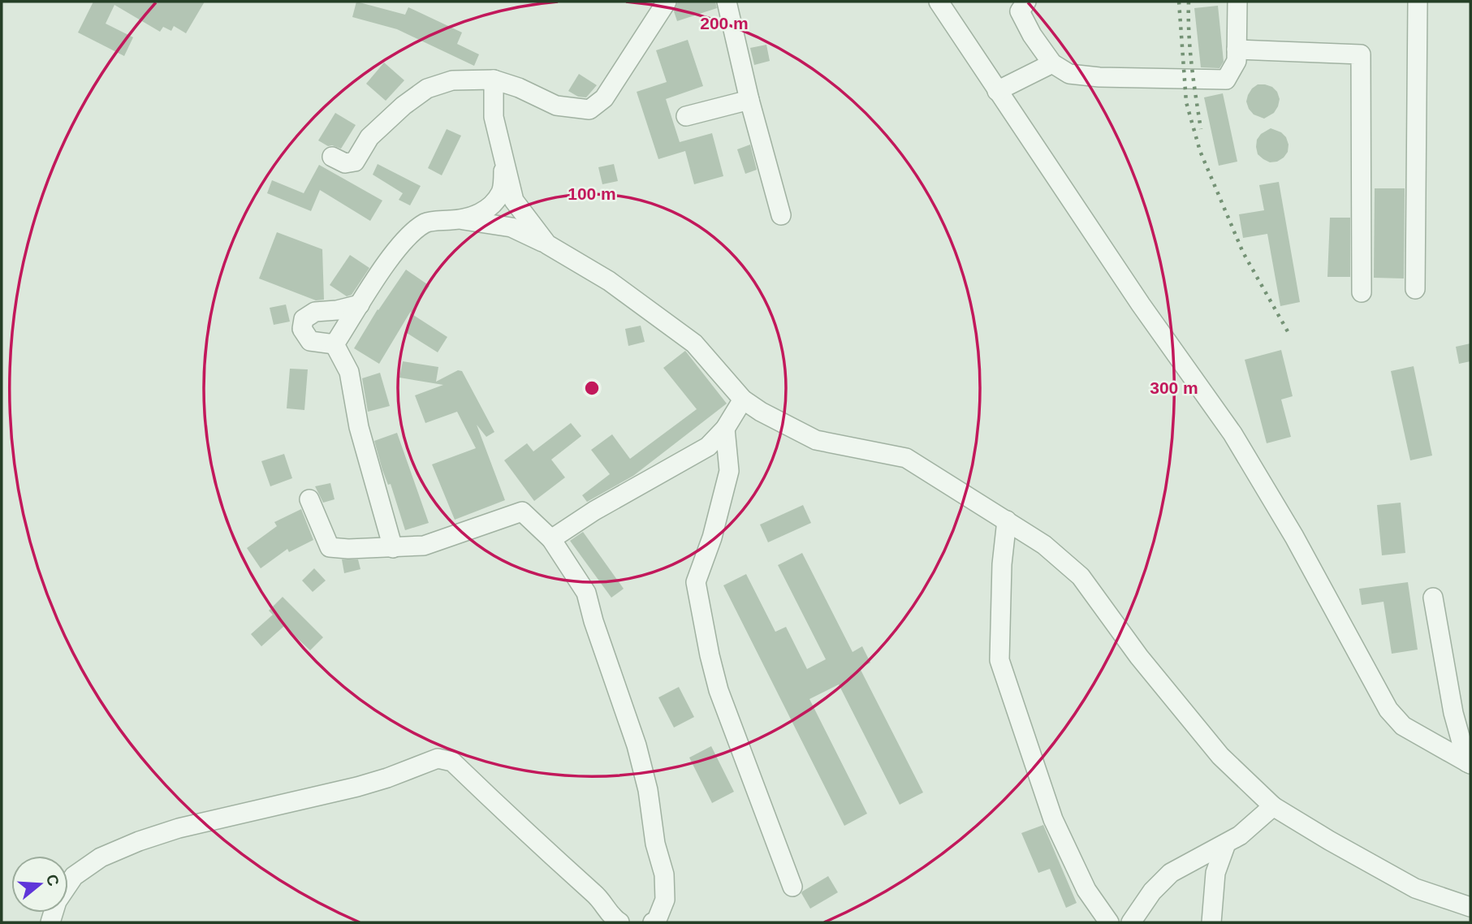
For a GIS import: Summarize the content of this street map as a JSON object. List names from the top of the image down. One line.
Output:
{"north":"right","rings":["200 m","100 m","300 m"]}
